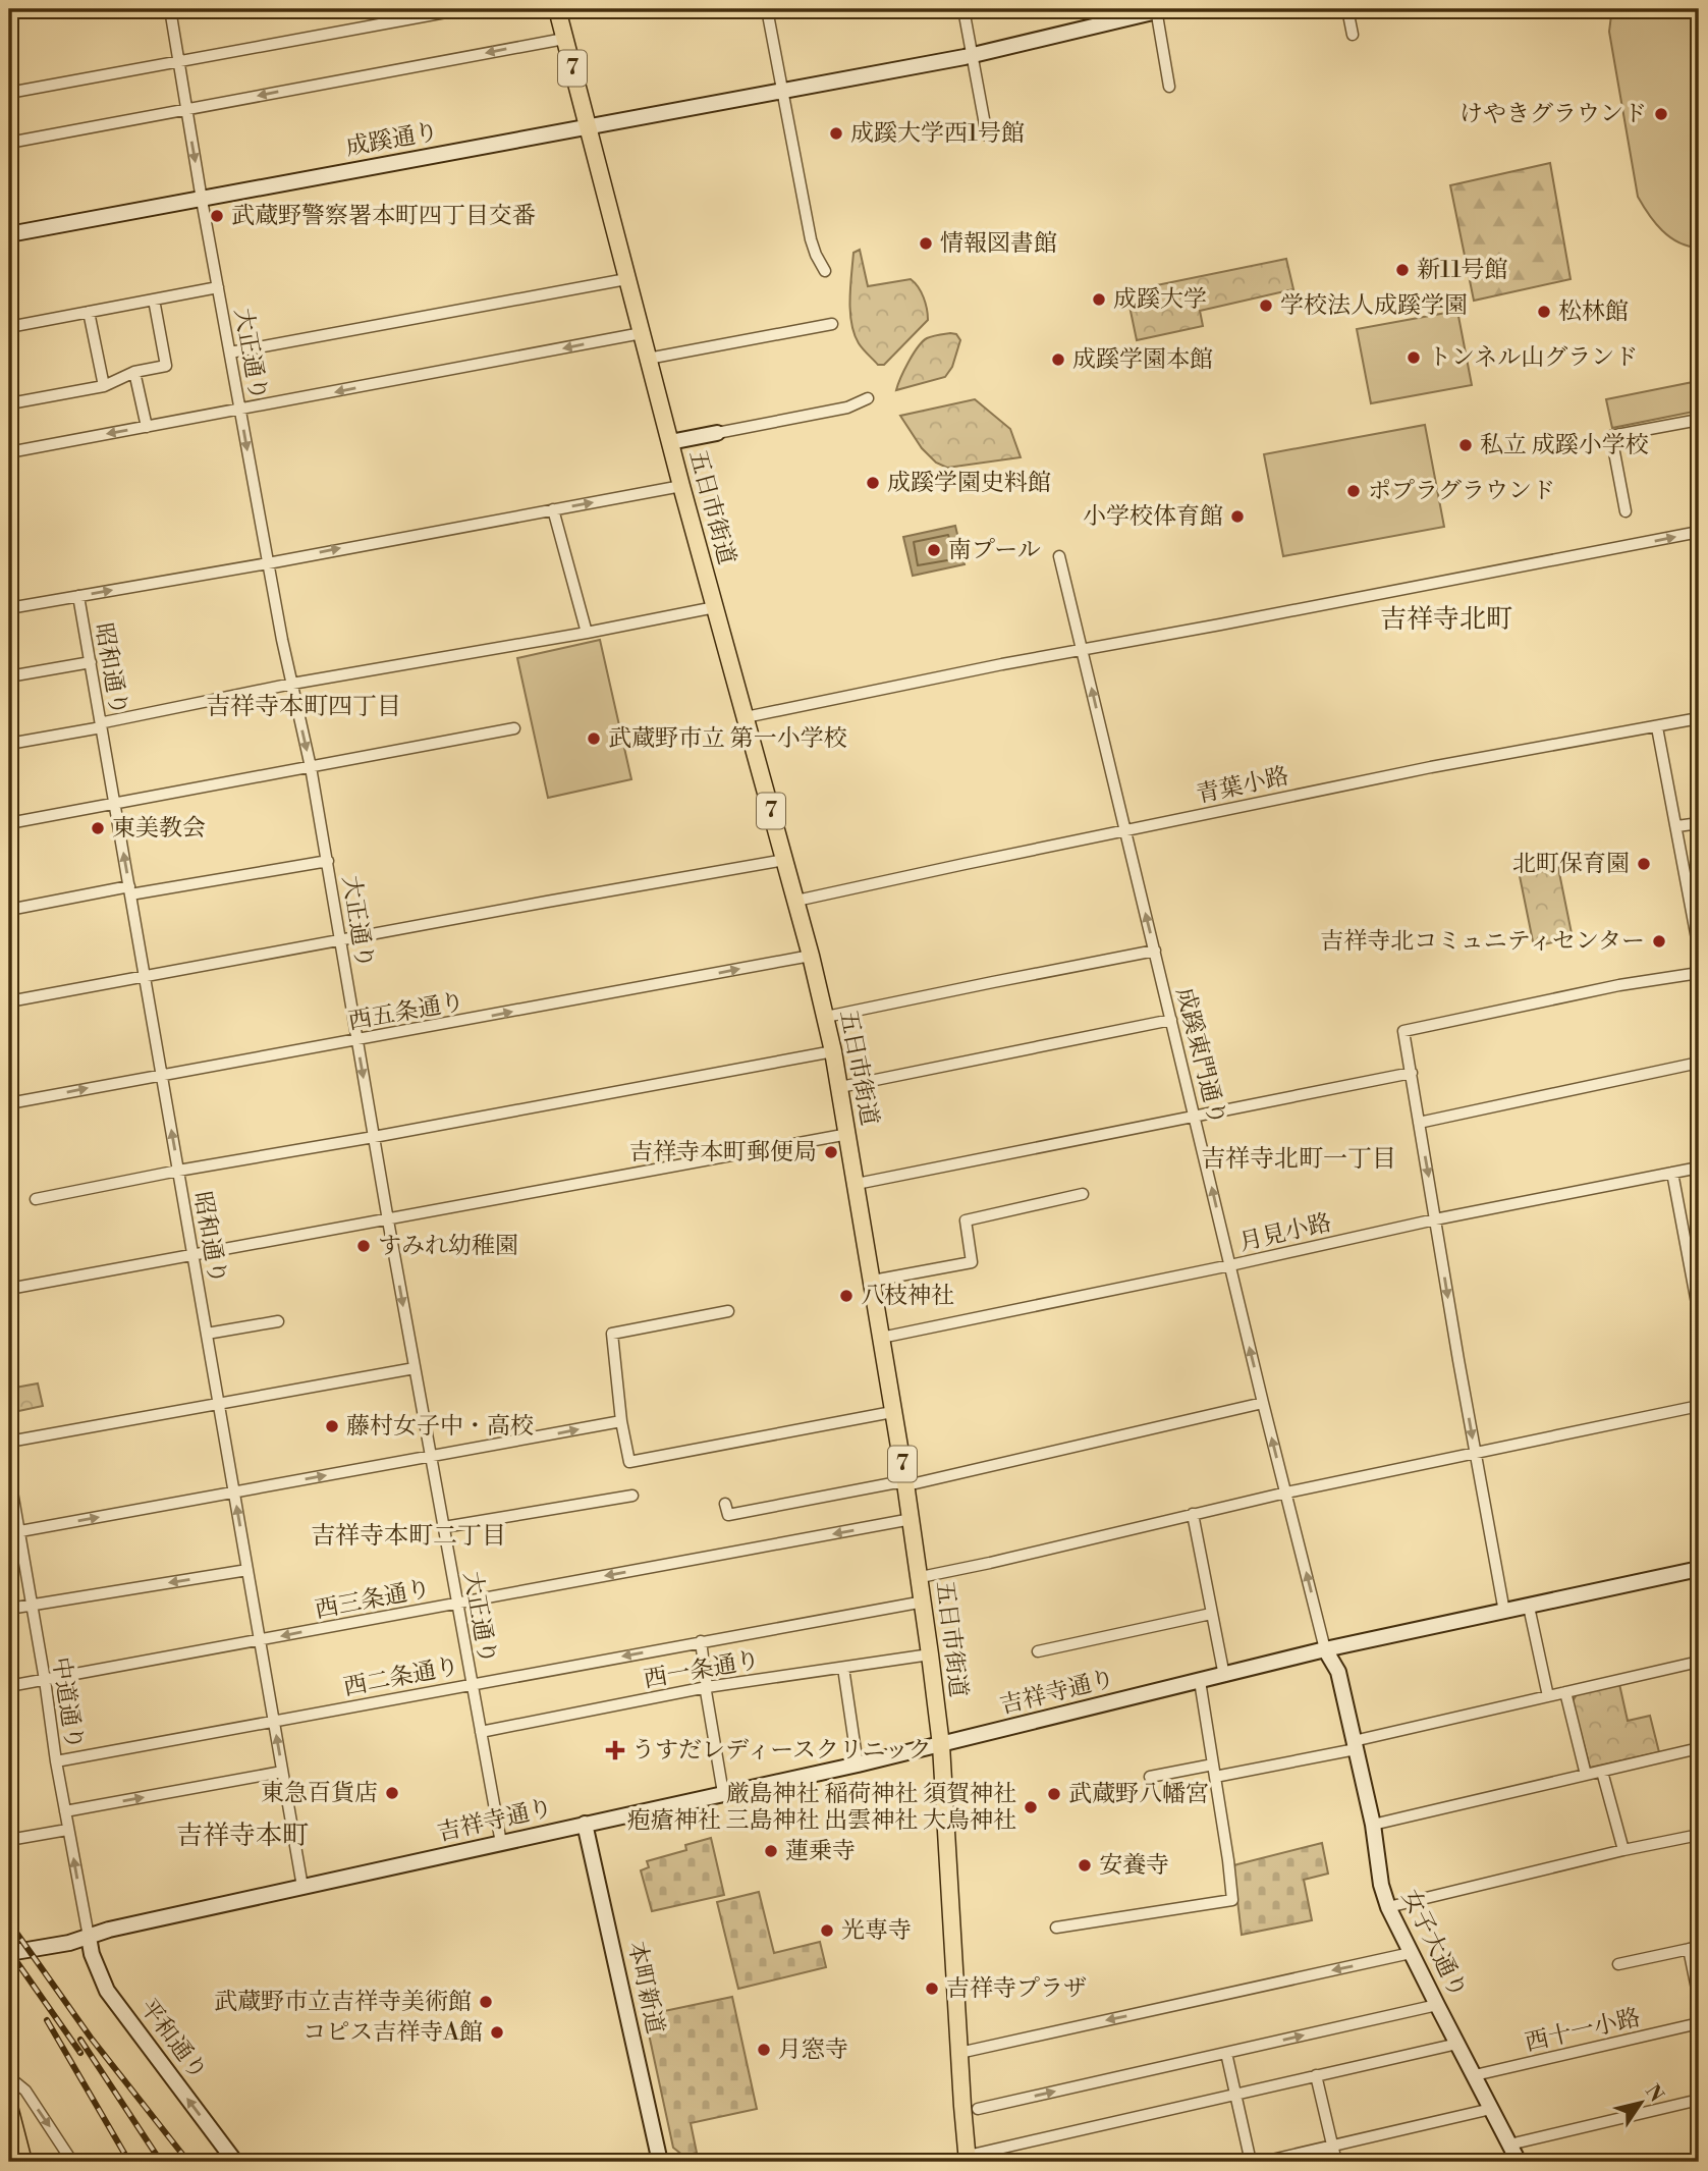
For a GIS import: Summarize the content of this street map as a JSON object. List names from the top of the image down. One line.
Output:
{"streets":{"main road":["7","成蹊通り","五日市街道","吉祥寺通り","女子大通り","本町新道","平和通り"],"street":["大正通り","昭和通り","青葉小路","西五条通り","成蹊東門通り","月見小路","西三条通り","西一条通り","西二条通り","中道通り","西十一小路"]},"crossings":[["成蹊通り","大正通り"],["成蹊通り","五日市街道"],["大正通り","西五条通り"],["大正通り","西三条通り"],["大正通り","西一条通り"],["大正通り","西二条通り"],["大正通り","吉祥寺通り"],["五日市街道","青葉小路"],["五日市街道","西五条通り"],["五日市街道","月見小路"],["五日市街道","西三条通り"],["五日市街道","西一条通り"],["五日市街道","西二条通り"],["五日市街道","吉祥寺通り"],["昭和通り","西五条通り"],["昭和通り","西三条通り"],["昭和通り","西二条通り"],["昭和通り","吉祥寺通り"],["青葉小路","成蹊東門通り"],["成蹊東門通り","月見小路"],["成蹊東門通り","吉祥寺通り"],["成蹊東門通り","女子大通り"],["西三条通り","中道通り"],["西二条通り","中道通り"],["吉祥寺通り","中道通り"],["吉祥寺通り","女子大通り"],["吉祥寺通り","本町新道"],["吉祥寺通り","平和通り"],["中道通り","平和通り"],["女子大通り","西十一小路"]],"one_way":["西五条通り","成蹊東門通り","平和通り"],"districts":["吉祥寺北町","吉祥寺本町四丁目","吉祥寺北町一丁目","吉祥寺本町二丁目","吉祥寺本町"],"places":{"other":["けやきグラウンド","成蹊大学西1号館","武蔵野警察署本町四丁目交番","情報図書館","新11号館","成蹊大学","学校法人成蹊学園","松林館","トンネル山グランド","成蹊学園本館","私立 成蹊小学校","成蹊学園史料館","ポプラグラウンド","小学校体育館","南プール","武蔵野市立 第一小学校","東美教会","北町保育園","吉祥寺北コミュニティセンター","吉祥寺本町郵便局","すみれ幼稚園","八枝神社","藤村女子中・高校","東急百貨店","武蔵野八幡宮","厳島神社 稲荷神社 須賀神社 疱瘡神社 三島神社 出雲神社 大鳥神社","蓮乗寺","安養寺","光専寺","吉祥寺プラザ","武蔵野市立吉祥寺美術館","コピス吉祥寺A館","月窓寺"],"health":["うすだレディースクリニック"]},"north":"top right"}
